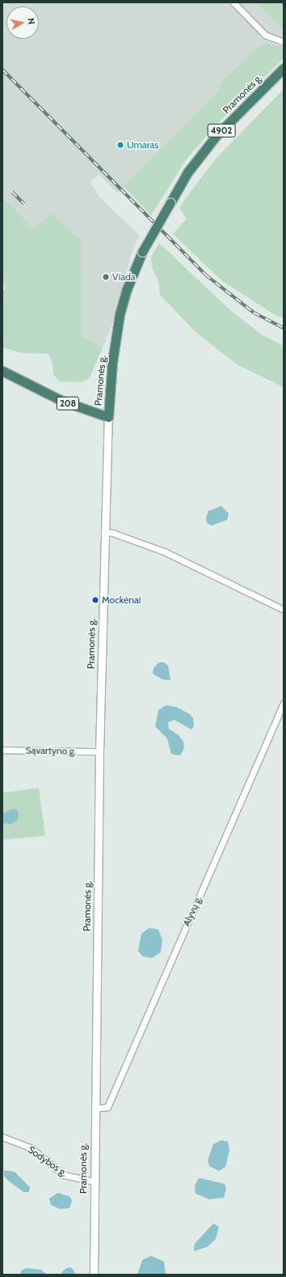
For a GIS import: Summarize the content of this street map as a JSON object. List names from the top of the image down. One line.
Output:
{"streets":{"highway":["Pramonės g.","4902","208"],"street":["Sąvartyno g.","Alyvų g.","Sodybos g."]},"crossings":[["Pramonės g.","208"],["Pramonės g.","Sąvartyno g."],["Pramonės g.","Alyvų g."],["Pramonės g.","Sodybos g."]],"places":["Umaras","Viada","Mockėnai"],"north":"right"}
